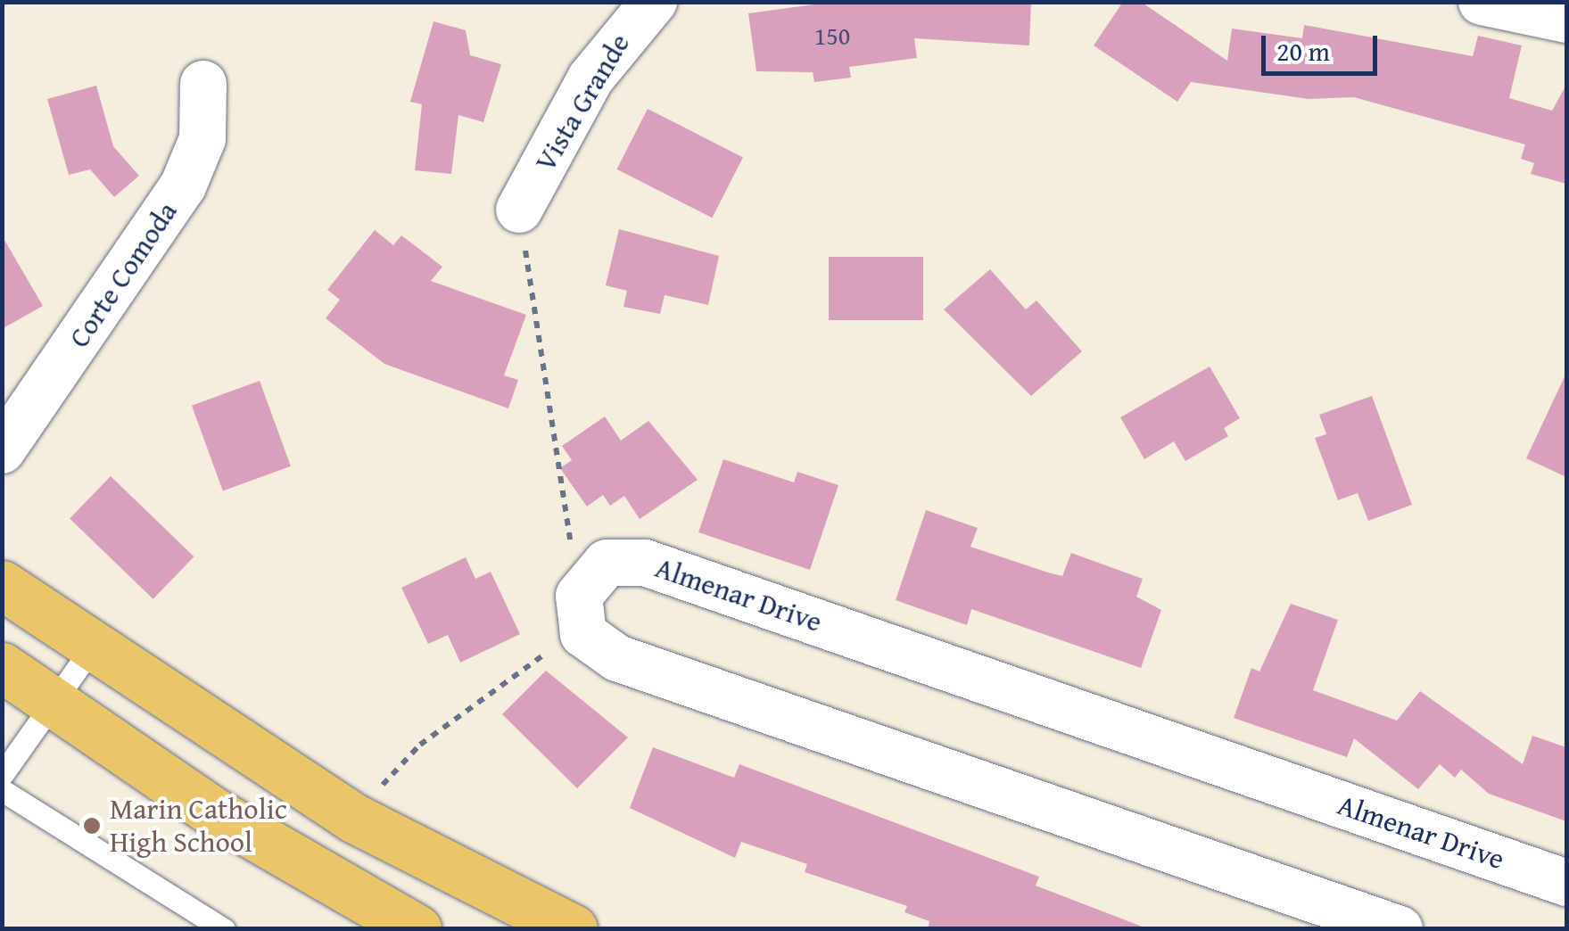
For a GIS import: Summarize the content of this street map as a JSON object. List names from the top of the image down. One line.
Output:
{"streets":{"street":["Vista Grande","Corte Comoda","Almenar Drive"]},"places":["Marin Catholic High School"],"house_numbers":["150"],"scale_bar":"20 m"}
